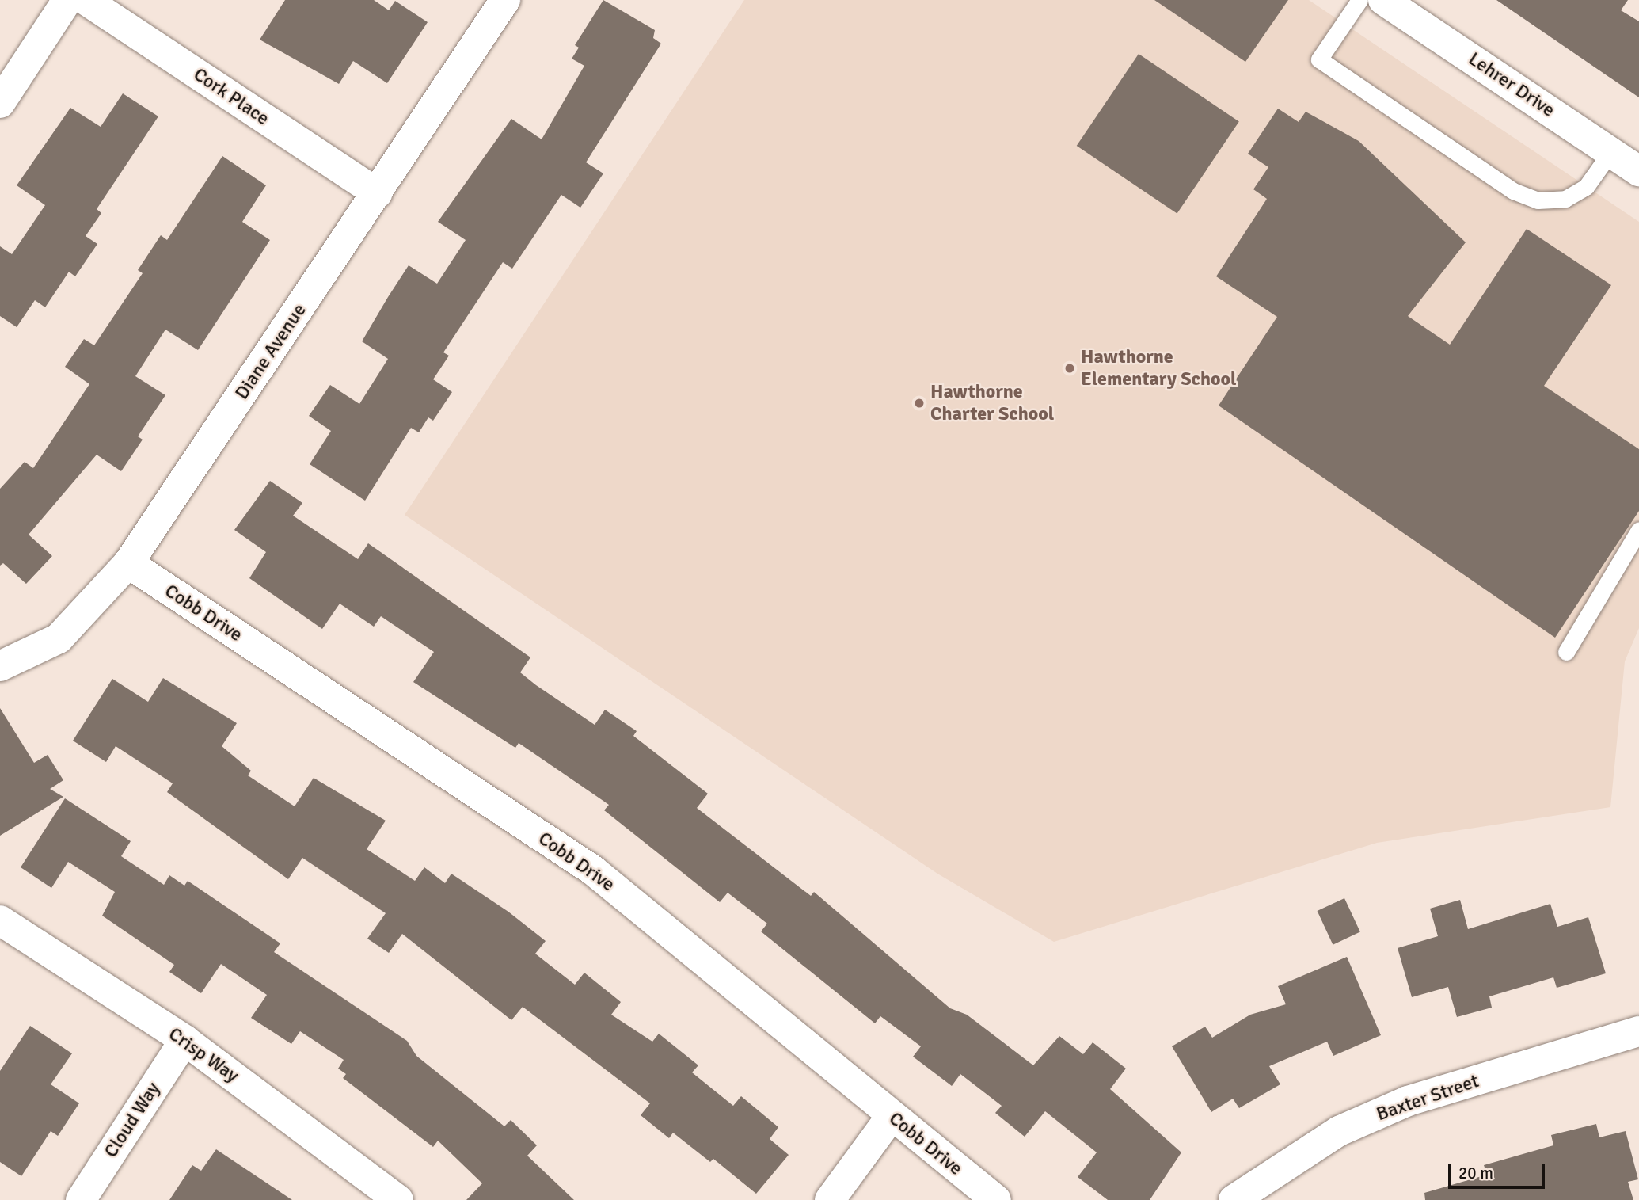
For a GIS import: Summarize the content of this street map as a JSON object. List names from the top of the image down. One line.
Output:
{"streets":{"street":["Lehrer Drive","Cork Place","Diane Avenue","Cobb Drive","Crisp Way","Baxter Street","Cloud Way"]},"crossings":[["Cork Place","Diane Avenue"],["Diane Avenue","Cobb Drive"],["Crisp Way","Cloud Way"]],"places":["Hawthorne Elementary School","Hawthorne Charter School"],"scale_bar":"20 m"}
